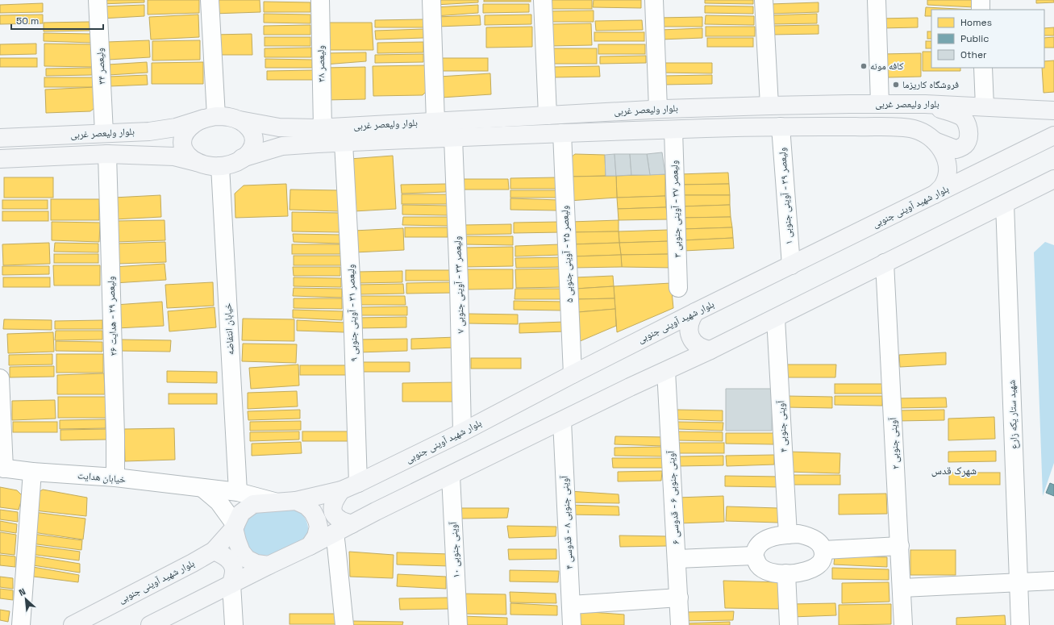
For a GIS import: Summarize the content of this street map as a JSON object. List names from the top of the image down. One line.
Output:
{"streets":{"main road":["بلوار ولیعصر غربی","بلوار شهید آوینی جنوبی"],"street":["ولیعصر ۳۸","ولیعصر ۳۴","ولیعصر ۳۹ - آوینی جنوبی ۱","ولیعصر ۳۷ - آوینی جنوبی ۳","ولیعصر ۳۵ - آوینی جنوبی ۵","ولیعصر ۳۳ - آوینی جنوبی ۷","ولیعصر ۳۱ - آوینی جنوبی ۹","ولیعصر ۲۹ - هدایت ۲۶","خیابان انتفاضه","شهید ستار یکه زارع","آوینی جنوبی ۴","آوینی جنوبی ۲","خیابان هدایت","آوینی جنوبی ۶ - قدوسی ۶","آوینی جنوبی ۸ - قدوسی ۴","آوینی جنوبی ۱۰"]},"crossings":[["ولیعصر ۳۸","بلوار ولیعصر غربی"],["ولیعصر ۳۴","بلوار ولیعصر غربی"],["بلوار ولیعصر غربی","ولیعصر ۳۹ - آوینی جنوبی ۱"],["بلوار ولیعصر غربی","بلوار شهید آوینی جنوبی"],["بلوار ولیعصر غربی","ولیعصر ۳۷ - آوینی جنوبی ۳"],["بلوار ولیعصر غربی","ولیعصر ۳۵ - آوینی جنوبی ۵"],["بلوار ولیعصر غربی","ولیعصر ۳۳ - آوینی جنوبی ۷"],["بلوار ولیعصر غربی","ولیعصر ۳۱ - آوینی جنوبی ۹"],["بلوار ولیعصر غربی","خیابان انتفاضه"],["ولیعصر ۳۹ - آوینی جنوبی ۱","بلوار شهید آوینی جنوبی"],["بلوار شهید آوینی جنوبی","ولیعصر ۳۵ - آوینی جنوبی ۵"],["بلوار شهید آوینی جنوبی","ولیعصر ۳۳ - آوینی جنوبی ۷"],["بلوار شهید آوینی جنوبی","ولیعصر ۳۱ - آوینی جنوبی ۹"],["بلوار شهید آوینی جنوبی","خیابان هدایت"],["ولیعصر ۲۹ - هدایت ۲۶","خیابان هدایت"],["خیابان انتفاضه","خیابان هدایت"]],"districts":["شهرک قدس"],"places":["کافه مونه","فروشگاه کاریزما"],"legend":["Homes","Public","Other"],"scale_bar":"50 m","north":"top left"}
